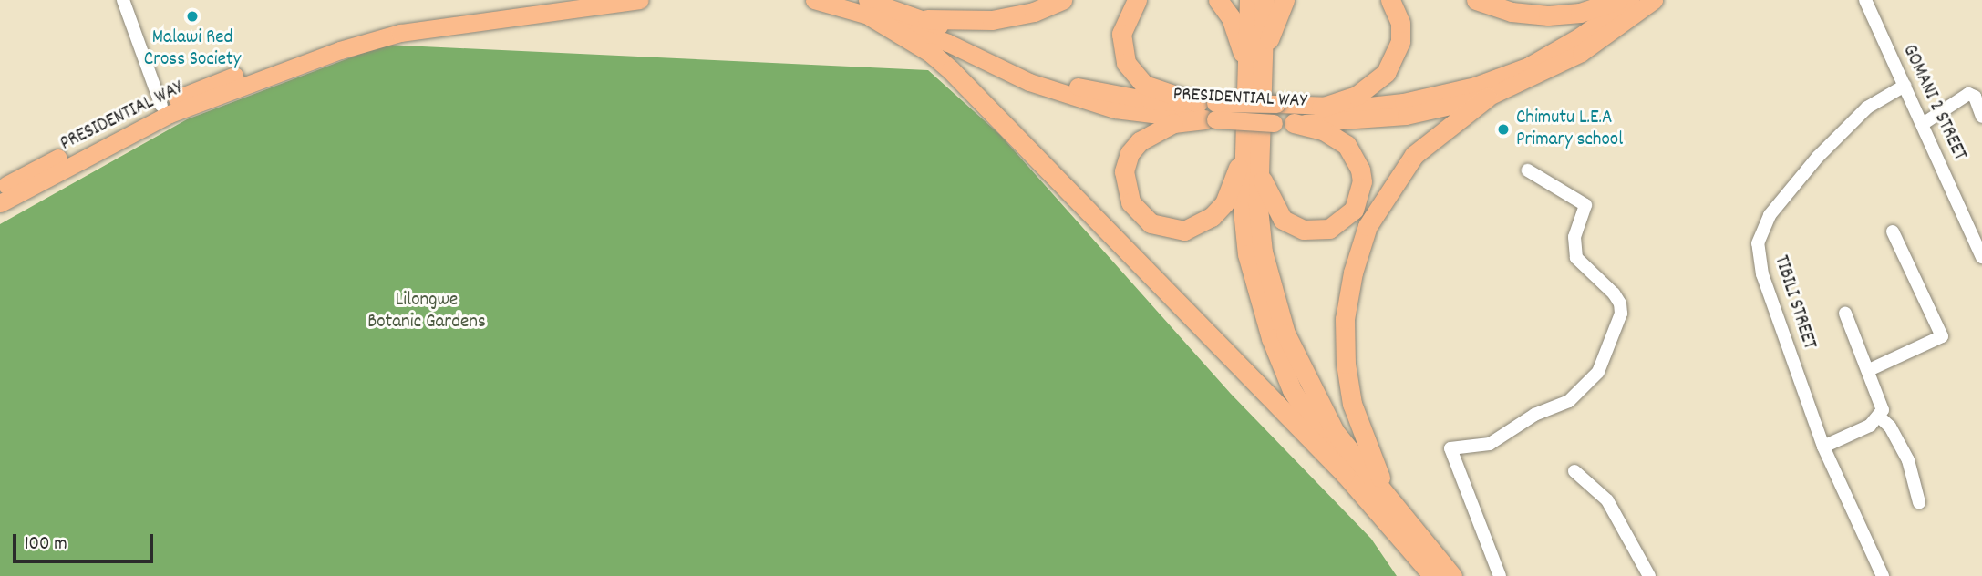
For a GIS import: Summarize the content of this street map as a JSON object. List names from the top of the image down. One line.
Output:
{"streets":{"main road":["PRESIDENTIAL WAY"],"street":["GOMANI 2 STREET","TIBILI STREET"]},"crossings":[["GOMANI 2 STREET","TIBILI STREET"]],"parks":["Lilongwe Botanic Gardens"],"places":["Malawi Red Cross Society","Chimutu L.E.A Primary school"],"scale_bar":"100 m"}
